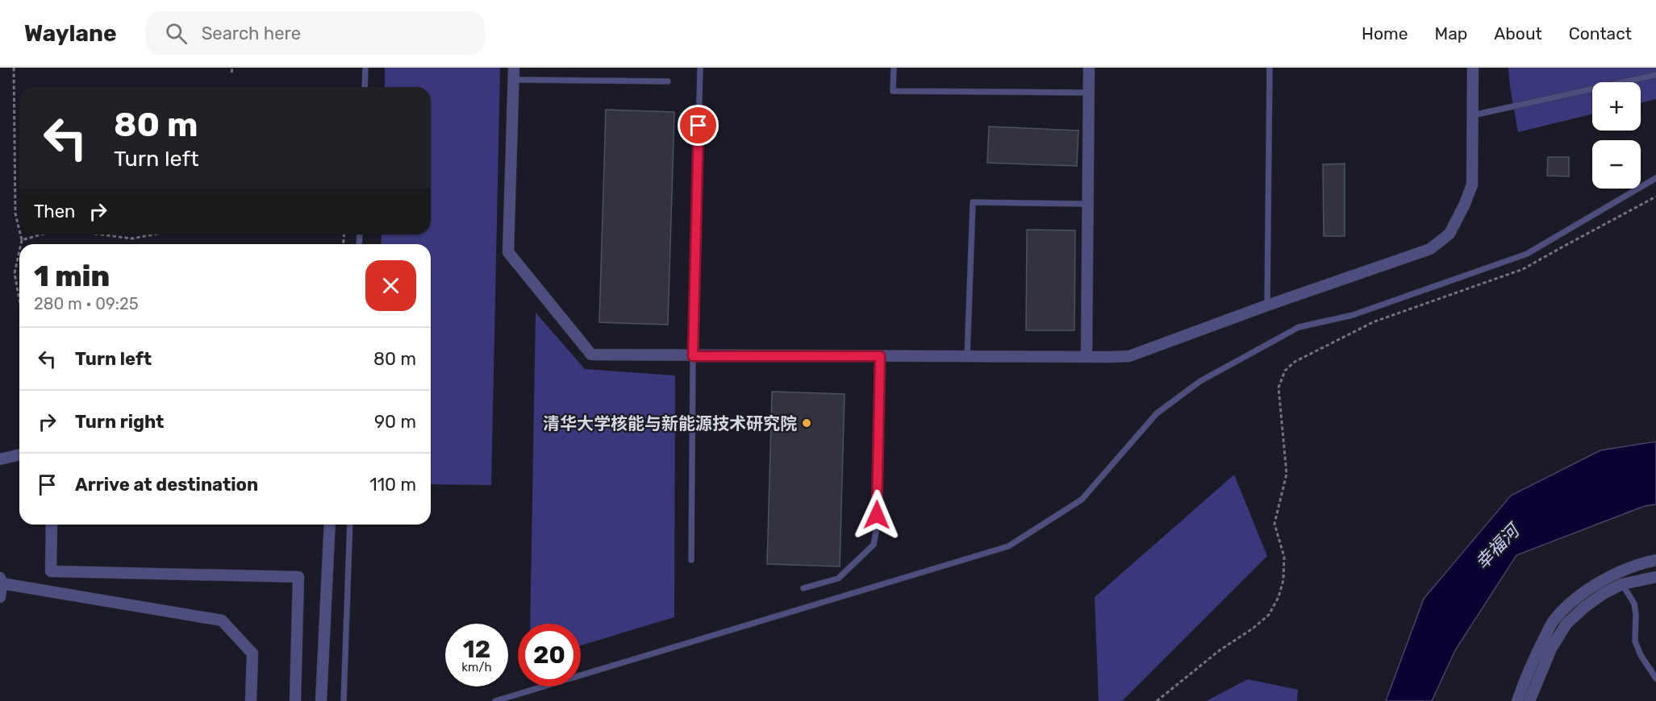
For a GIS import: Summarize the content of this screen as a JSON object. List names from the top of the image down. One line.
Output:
{"water":["幸福河"],"places":["清华大学核能与新能源技术研究院"],"page":{"header":"Waylane","search":"Search here","nav":["Home","Map","About","Contact"],"map_buttons":["+","−"],"turn":["80 m","Turn left"],"then":"Then","heading":["1 min","280 m · 09:25"],"list":[{"name":"Turn left","value":"80 m"},{"name":"Turn right","value":"90 m"},{"name":"Arrive at destination","value":"110 m"}],"speed":"12 km/h","limit":"20"}}
